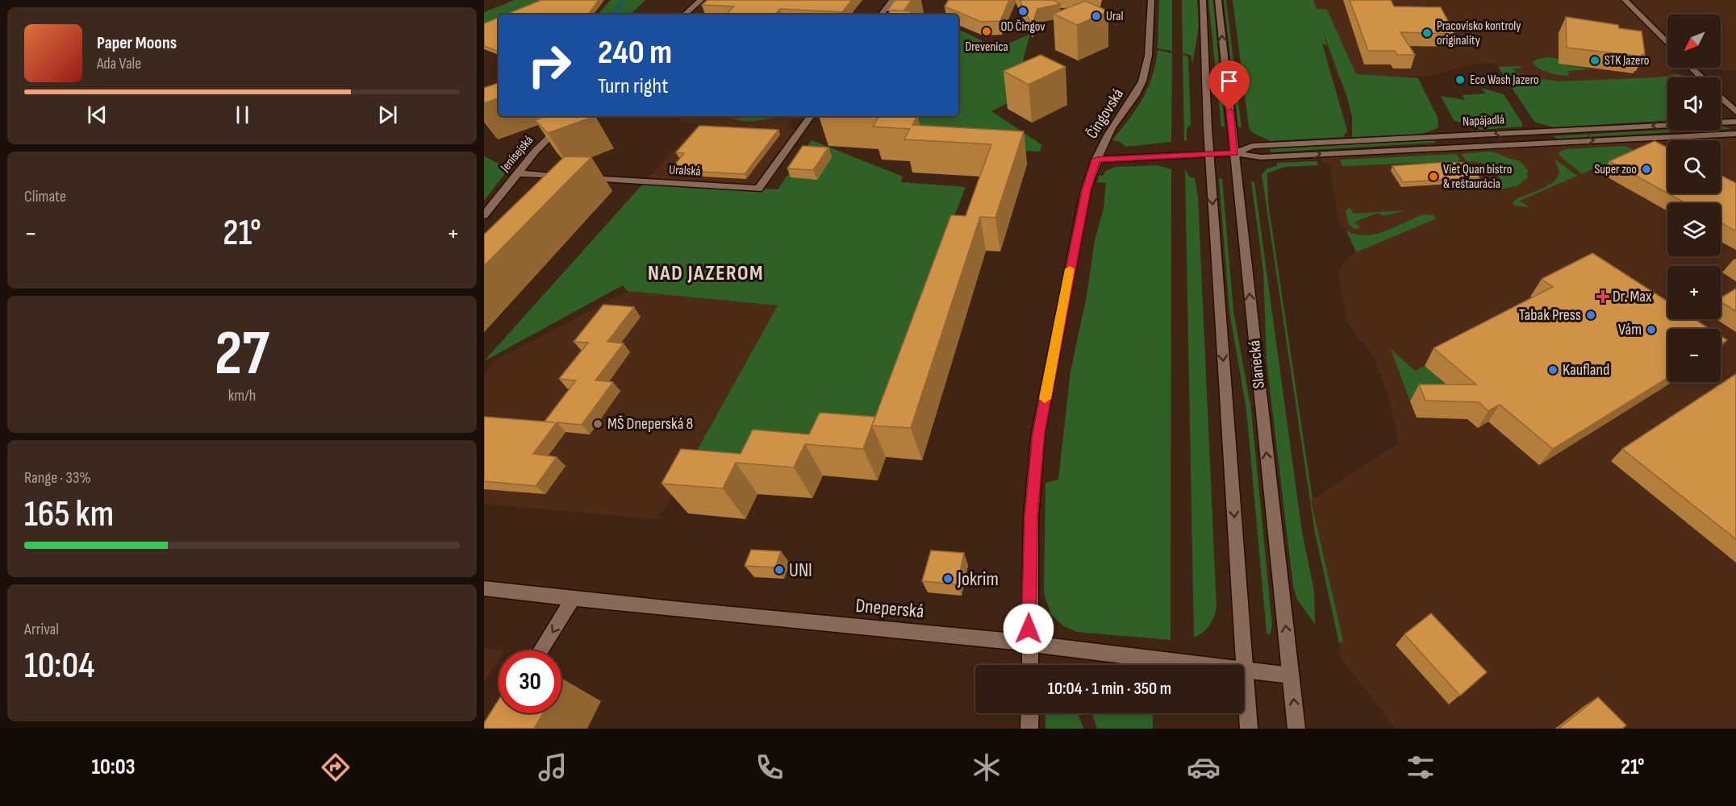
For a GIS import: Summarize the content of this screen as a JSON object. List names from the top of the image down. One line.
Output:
{"streets":{"street":["Čingovská","Napájadlá","Jenisejská","Uralská","Slanecká","Dneperská"]},"crossings":[["Čingovská","Napájadlá"],["Čingovská","Dneperská"],["Napájadlá","Slanecká"],["Jenisejská","Uralská"],["Slanecká","Dneperská"]],"districts":["NAD JAZEROM"],"places":{"other":["OD Čingov","Ural","Drevenica","Pracovisko kontroly originality","STK Jazero","Eco Wash Jazero","Super zoo","Viet Quan bistro & reštaurácia","Tabak Press","Vám","Kaufland","MŠ Dneperská 8","UNI","Jokrim"],"health":["Dr. Max"]},"north":"bottom left","page":{"map_buttons":["+","−"],"turn":["240 m","Turn right"],"song":["Paper Moons","Ada Vale"],"tile":["Climate",["27","km/h"],["Range · 33%","165 km"],["Arrival","10:04"]],"heat":["−","21°","+"],"limit":"30","trip":"10:04 · 1 min · 350 m","tabs":["10:03","21°"]}}
